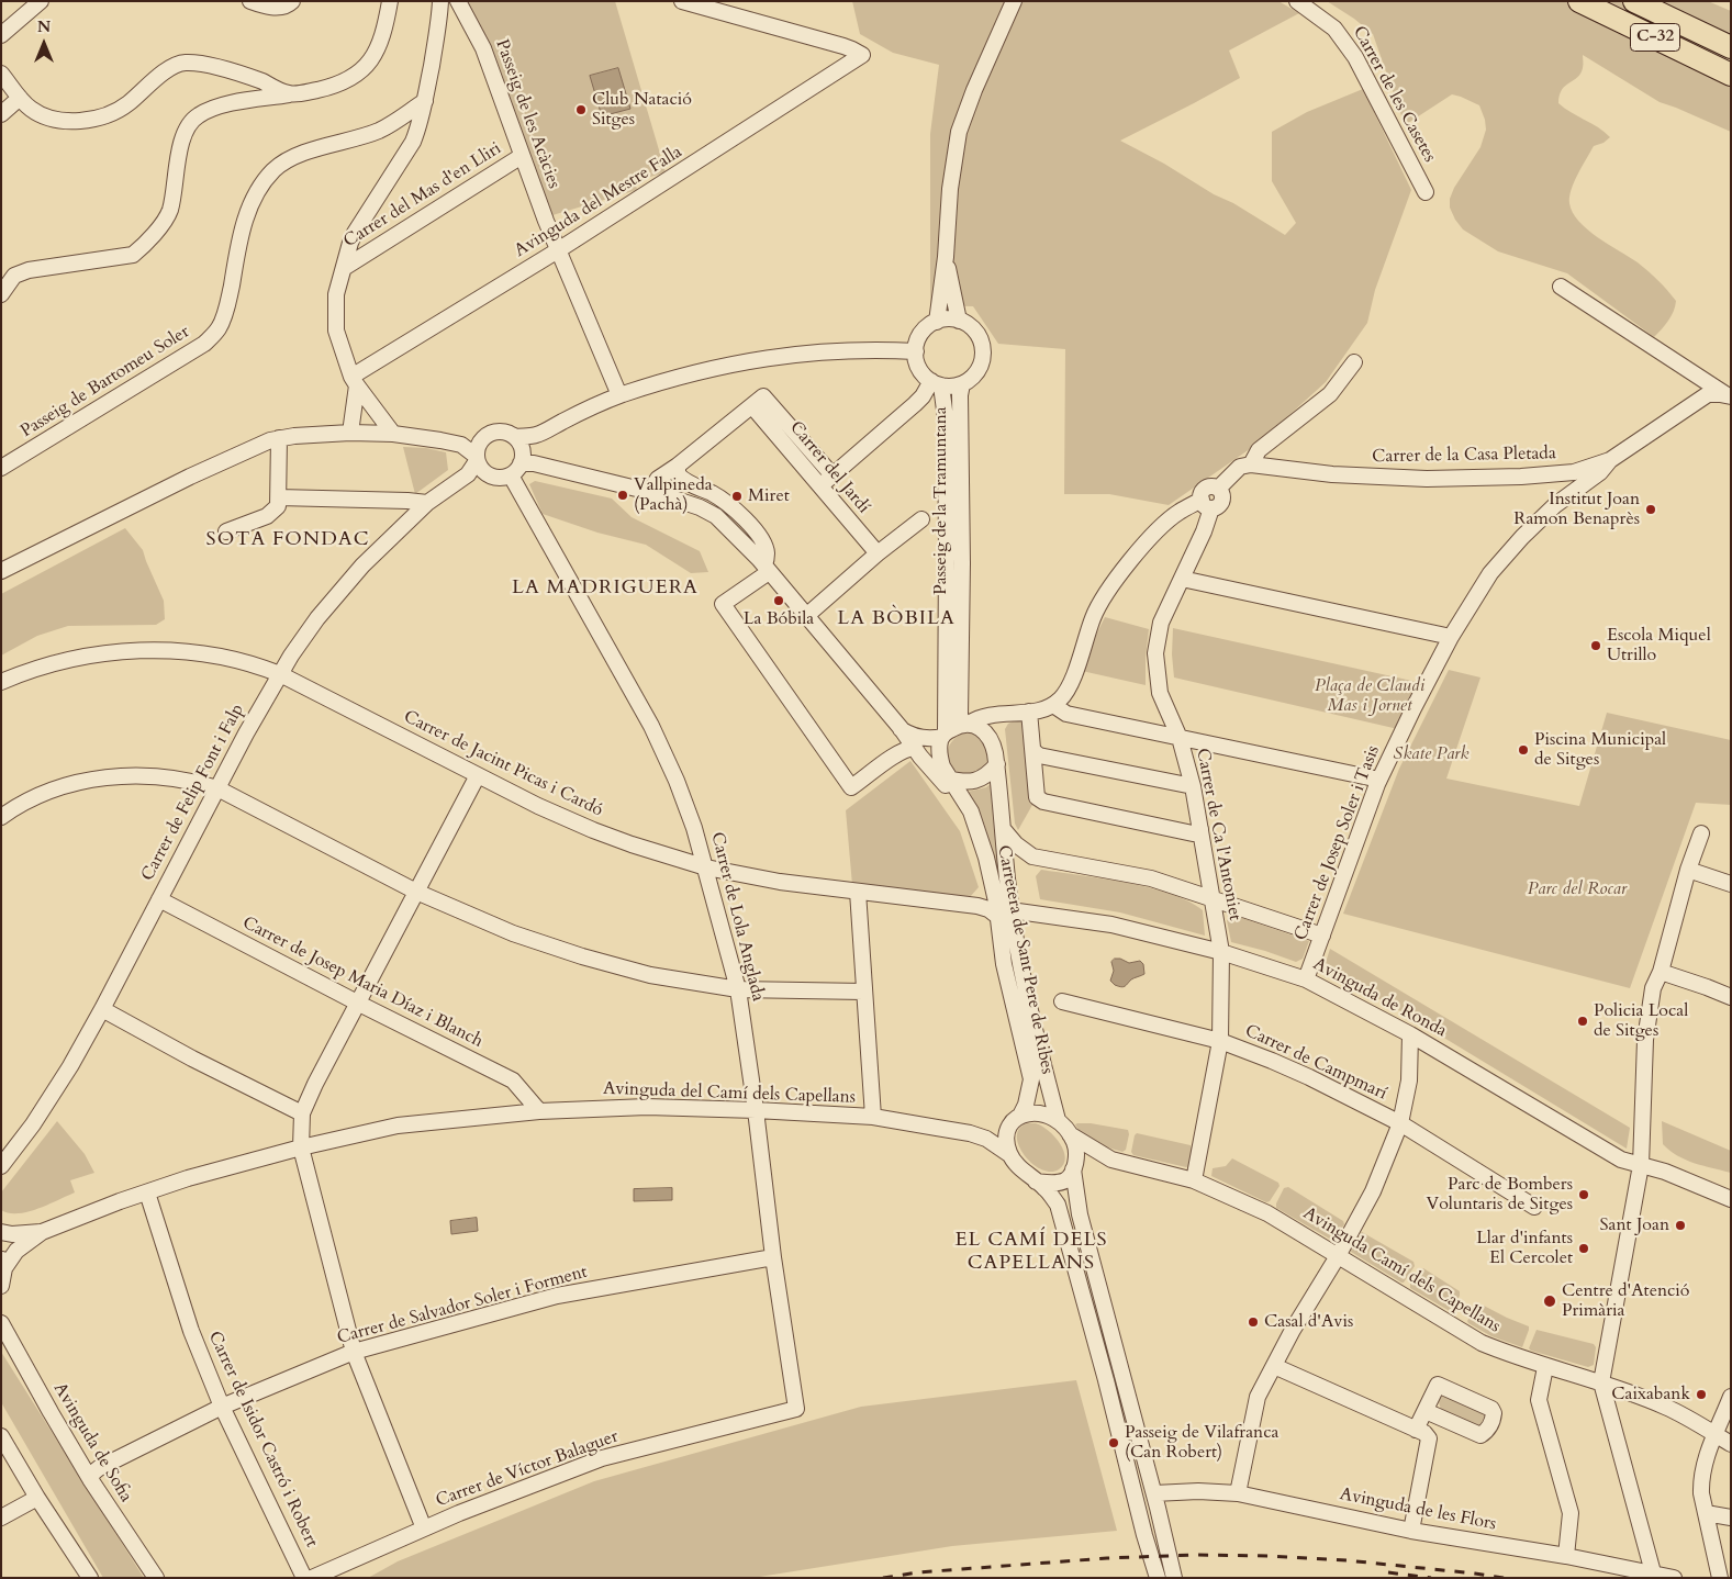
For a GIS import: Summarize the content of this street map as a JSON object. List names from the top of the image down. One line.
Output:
{"streets":{"highway":["C-32"],"street":["Carrer de les Casetes","Passeig de les Acàcies","Carrer del Mas d'en Lliri","Avinguda del Mestre Falla","Passeig de Bartomeu Soler","Carrer de la Casa Pletada","Carrer del Jardí","Passeig de la Tramuntana","Carrer de Jacint Picas i Cardó","Carrer de Felip Font i Falp","Carrer de Ca l'Antoniet","Carrer de Josep Soler i Tasis","Carrer de Lola Anglada","Carretera de Sant Pere de Ribes","Carrer de Josep Maria Díaz i Blanch","Avinguda de Ronda","Carrer de Campmarí","Avinguda del Camí dels Capellans","Avinguda Camí dels Capellans","Carrer de Salvador Soler i Forment","Carrer de Isidor Castró i Robert","Avinguda de Sofia","Carrer de Víctor Balaguer","Avinguda de les Flors"]},"crossings":[["Passeig de les Acàcies","Carrer del Mas d'en Lliri"],["Passeig de les Acàcies","Avinguda del Mestre Falla"],["Carrer de la Casa Pletada","Carrer de Ca l'Antoniet"],["Carrer de la Casa Pletada","Carrer de Josep Soler i Tasis"],["Passeig de la Tramuntana","Carretera de Sant Pere de Ribes"],["Carrer de Jacint Picas i Cardó","Carrer de Felip Font i Falp"],["Carrer de Jacint Picas i Cardó","Carrer de Lola Anglada"],["Carrer de Jacint Picas i Cardó","Carretera de Sant Pere de Ribes"],["Carrer de Jacint Picas i Cardó","Avinguda de Ronda"],["Carrer de Felip Font i Falp","Carrer de Josep Maria Díaz i Blanch"],["Carrer de Ca l'Antoniet","Avinguda de Ronda"],["Carrer de Ca l'Antoniet","Carrer de Campmarí"],["Carrer de Ca l'Antoniet","Avinguda Camí dels Capellans"],["Carrer de Josep Soler i Tasis","Avinguda de Ronda"],["Carrer de Lola Anglada","Carretera de Sant Pere de Ribes"],["Carrer de Lola Anglada","Avinguda del Camí dels Capellans"],["Carrer de Lola Anglada","Carrer de Salvador Soler i Forment"],["Carrer de Lola Anglada","Carrer de Víctor Balaguer"],["Carretera de Sant Pere de Ribes","Avinguda de Ronda"],["Carretera de Sant Pere de Ribes","Avinguda del Camí dels Capellans"],["Carretera de Sant Pere de Ribes","Avinguda Camí dels Capellans"],["Carrer de Josep Maria Díaz i Blanch","Avinguda del Camí dels Capellans"],["Avinguda del Camí dels Capellans","Avinguda Camí dels Capellans"],["Avinguda del Camí dels Capellans","Carrer de Isidor Castró i Robert"],["Carrer de Salvador Soler i Forment","Carrer de Isidor Castró i Robert"],["Carrer de Salvador Soler i Forment","Avinguda de Sofia"]],"districts":["SOTA FONDAC","LA MADRIGUERA","LA BÒBILA","EL CAMÍ DELS CAPELLANS"],"parks":["Plaça de Claudi Mas i Jornet","Skate Park","Parc del Rocar"],"places":["Club Natació Sitges","Vallpineda (Pachà)","Miret","Institut Joan Ramon Benaprès","La Bóbila","Escola Miquel Utrillo","Piscina Municipal de Sitges","Policia Local de Sitges","Parc de Bombers Voluntaris de Sitges","Sant Joan","Llar d'infants El Cercolet","Centre d'Atenció Primària","Casal d'Avis","Caixabank","Passeig de Vilafranca (Can Robert)"],"north":"top"}
